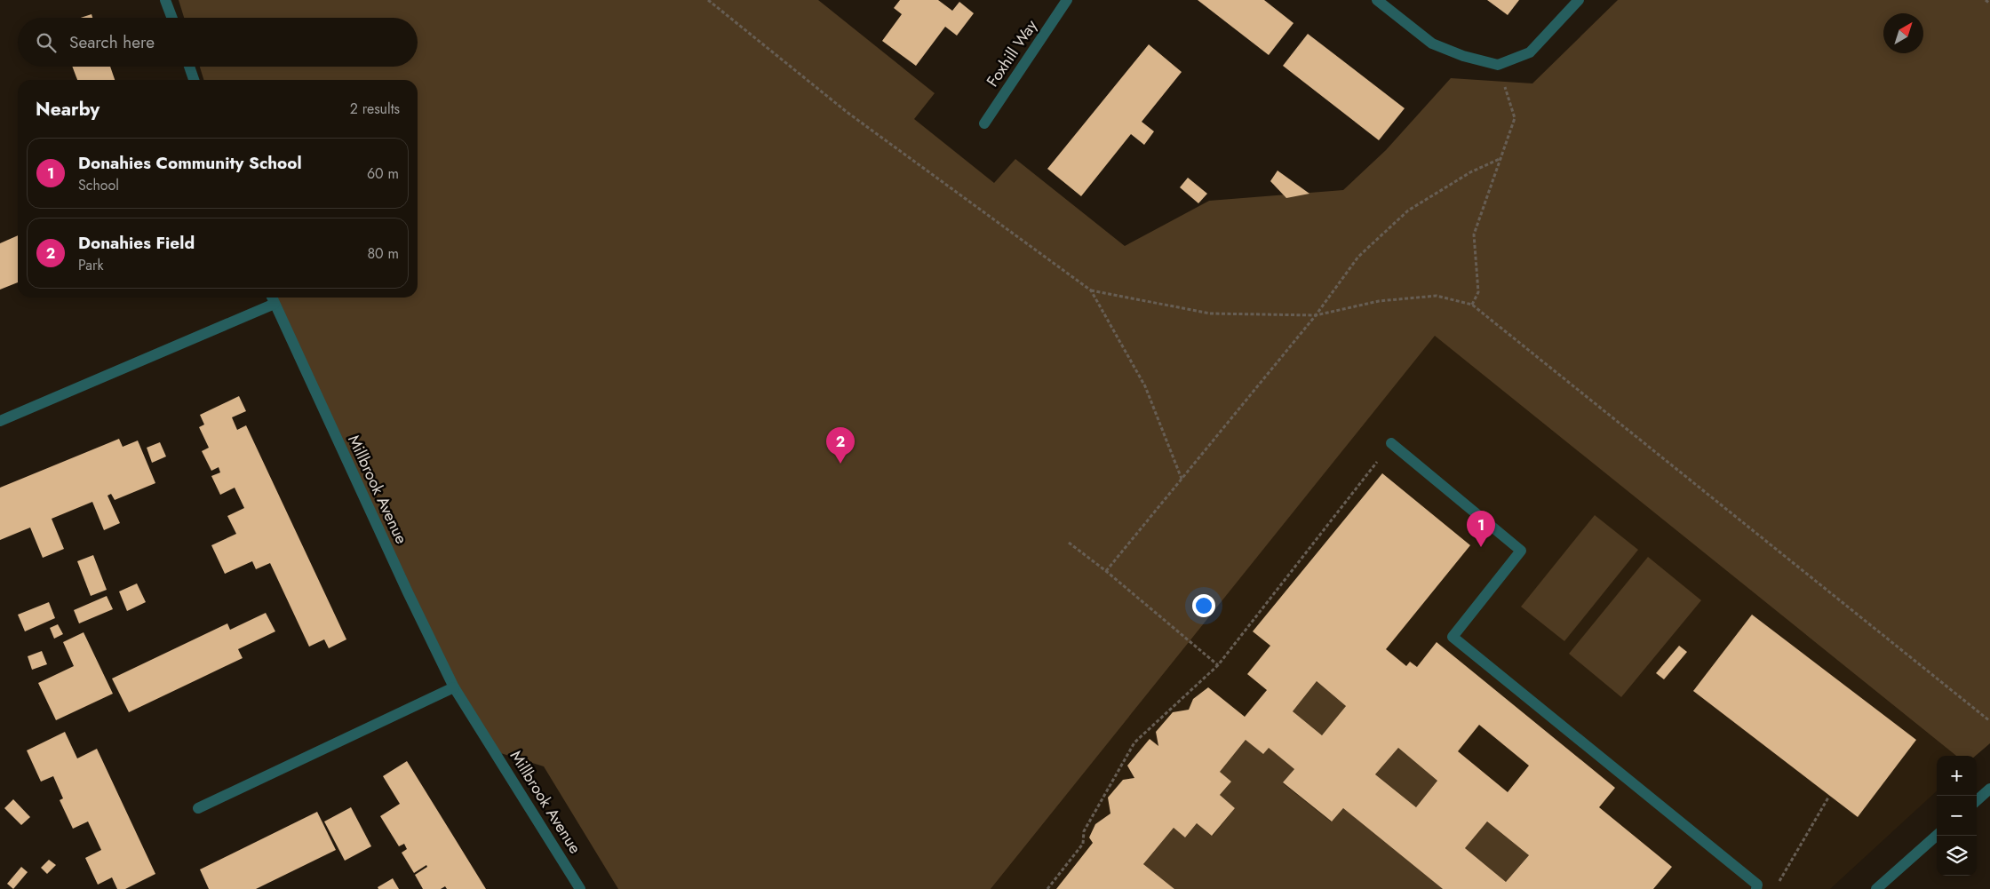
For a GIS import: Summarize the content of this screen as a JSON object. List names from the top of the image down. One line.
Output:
{"streets":{"street":["Foxhill Way","Millbrook Avenue"]},"north":"top right","page":{"search":"Search here","heading":["Nearby","2 results"],"list":[{"mark":"1","name":"Donahies Community School","note":"School","value":"60 m"},{"mark":"2","name":"Donahies Field","note":"Park","value":"80 m"}],"pins":["2","1"],"map_buttons":["+","−"]}}
